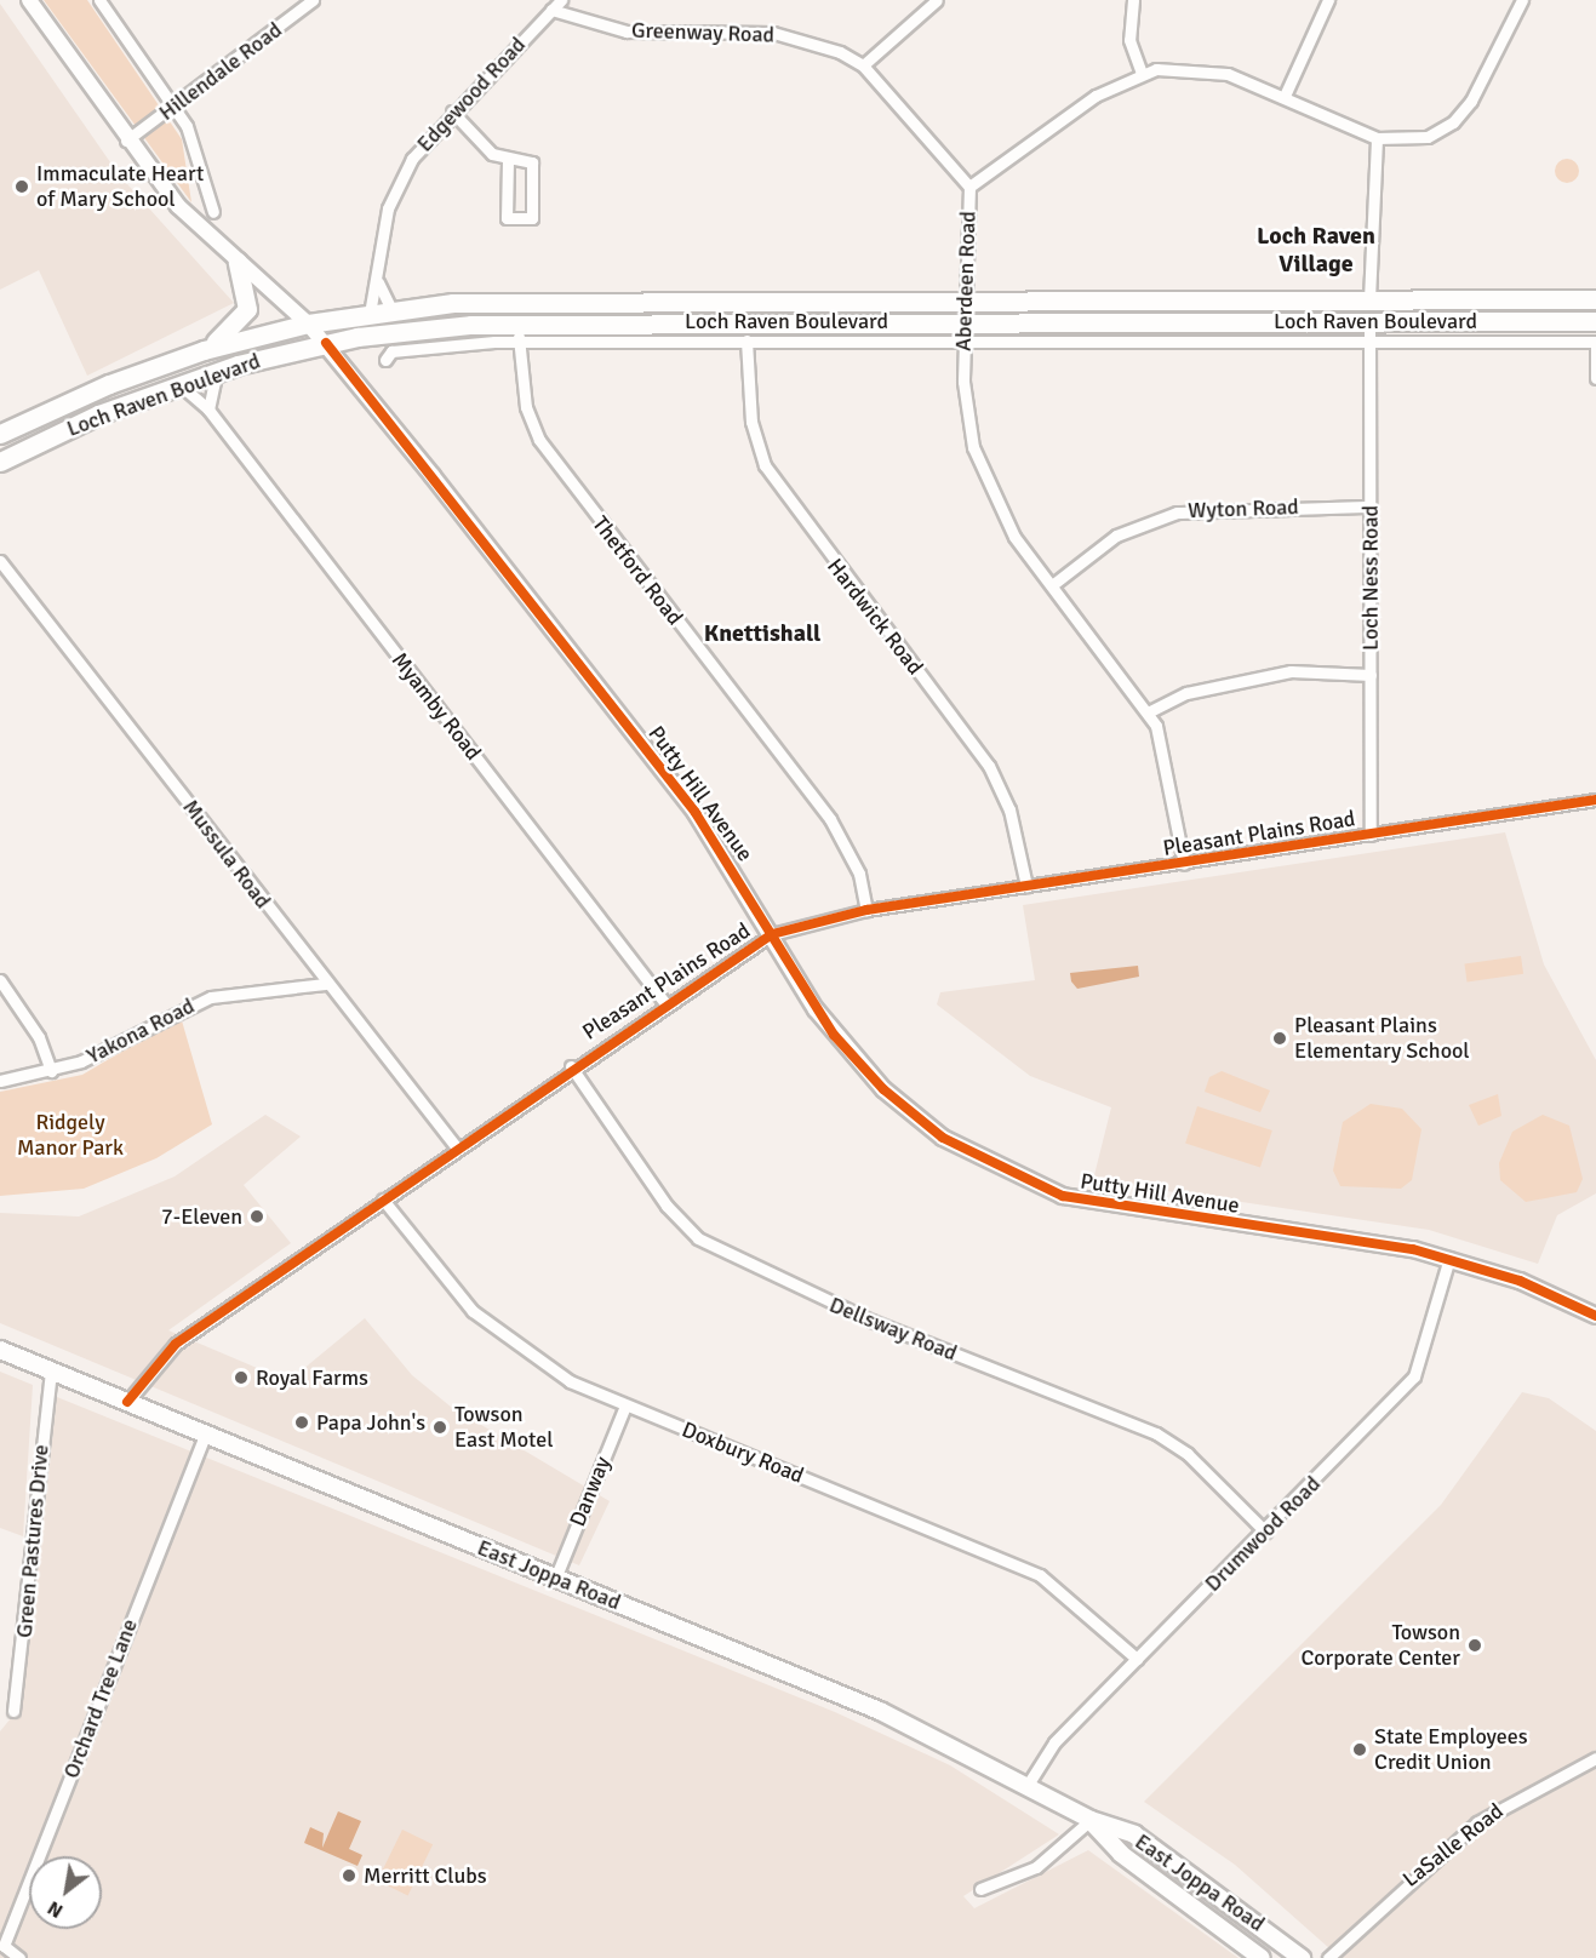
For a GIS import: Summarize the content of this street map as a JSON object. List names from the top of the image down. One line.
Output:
{"streets":{"main road":["Loch Raven Boulevard","East Joppa Road"],"street":["Greenway Road","Hillendale Road","Edgewood Road","Aberdeen Road","Wyton Road","Thetford Road","Loch Ness Road","Hardwick Road","Myamby Road","Putty Hill Avenue","Pleasant Plains Road","Mussula Road","Yakona Road","Dellsway Road","Doxbury Road","Danway","Drumwood Road","Green Pastures Drive","Orchard Tree Lane","LaSalle Road"]},"crossings":[["Greenway Road","Edgewood Road"],["Greenway Road","Aberdeen Road"],["Hillendale Road","Putty Hill Avenue"],["Edgewood Road","Loch Raven Boulevard"],["Aberdeen Road","Loch Raven Boulevard"],["Aberdeen Road","Wyton Road"],["Aberdeen Road","Pleasant Plains Road"],["Loch Raven Boulevard","Thetford Road"],["Loch Raven Boulevard","Loch Ness Road"],["Loch Raven Boulevard","Hardwick Road"],["Loch Raven Boulevard","Myamby Road"],["Loch Raven Boulevard","Putty Hill Avenue"],["Wyton Road","Loch Ness Road"],["Thetford Road","Pleasant Plains Road"],["Loch Ness Road","Pleasant Plains Road"],["Hardwick Road","Pleasant Plains Road"],["Myamby Road","Pleasant Plains Road"],["Putty Hill Avenue","Pleasant Plains Road"],["Putty Hill Avenue","Drumwood Road"],["Pleasant Plains Road","Mussula Road"],["Pleasant Plains Road","Dellsway Road"],["Pleasant Plains Road","Doxbury Road"],["Pleasant Plains Road","East Joppa Road"],["Mussula Road","Yakona Road"],["Dellsway Road","Drumwood Road"],["Doxbury Road","Danway"],["Doxbury Road","Drumwood Road"],["Danway","East Joppa Road"],["Drumwood Road","East Joppa Road"],["Green Pastures Drive","East Joppa Road"],["East Joppa Road","Orchard Tree Lane"]],"districts":["Loch Raven Village","Knettishall"],"parks":["Ridgely Manor Park"],"places":["Immaculate Heart of Mary School","Pleasant Plains Elementary School","7-Eleven","Royal Farms","Papa John's","Towson East Motel","Towson Corporate Center","State Employees Credit Union","Merritt Clubs"],"north":"bottom left"}
